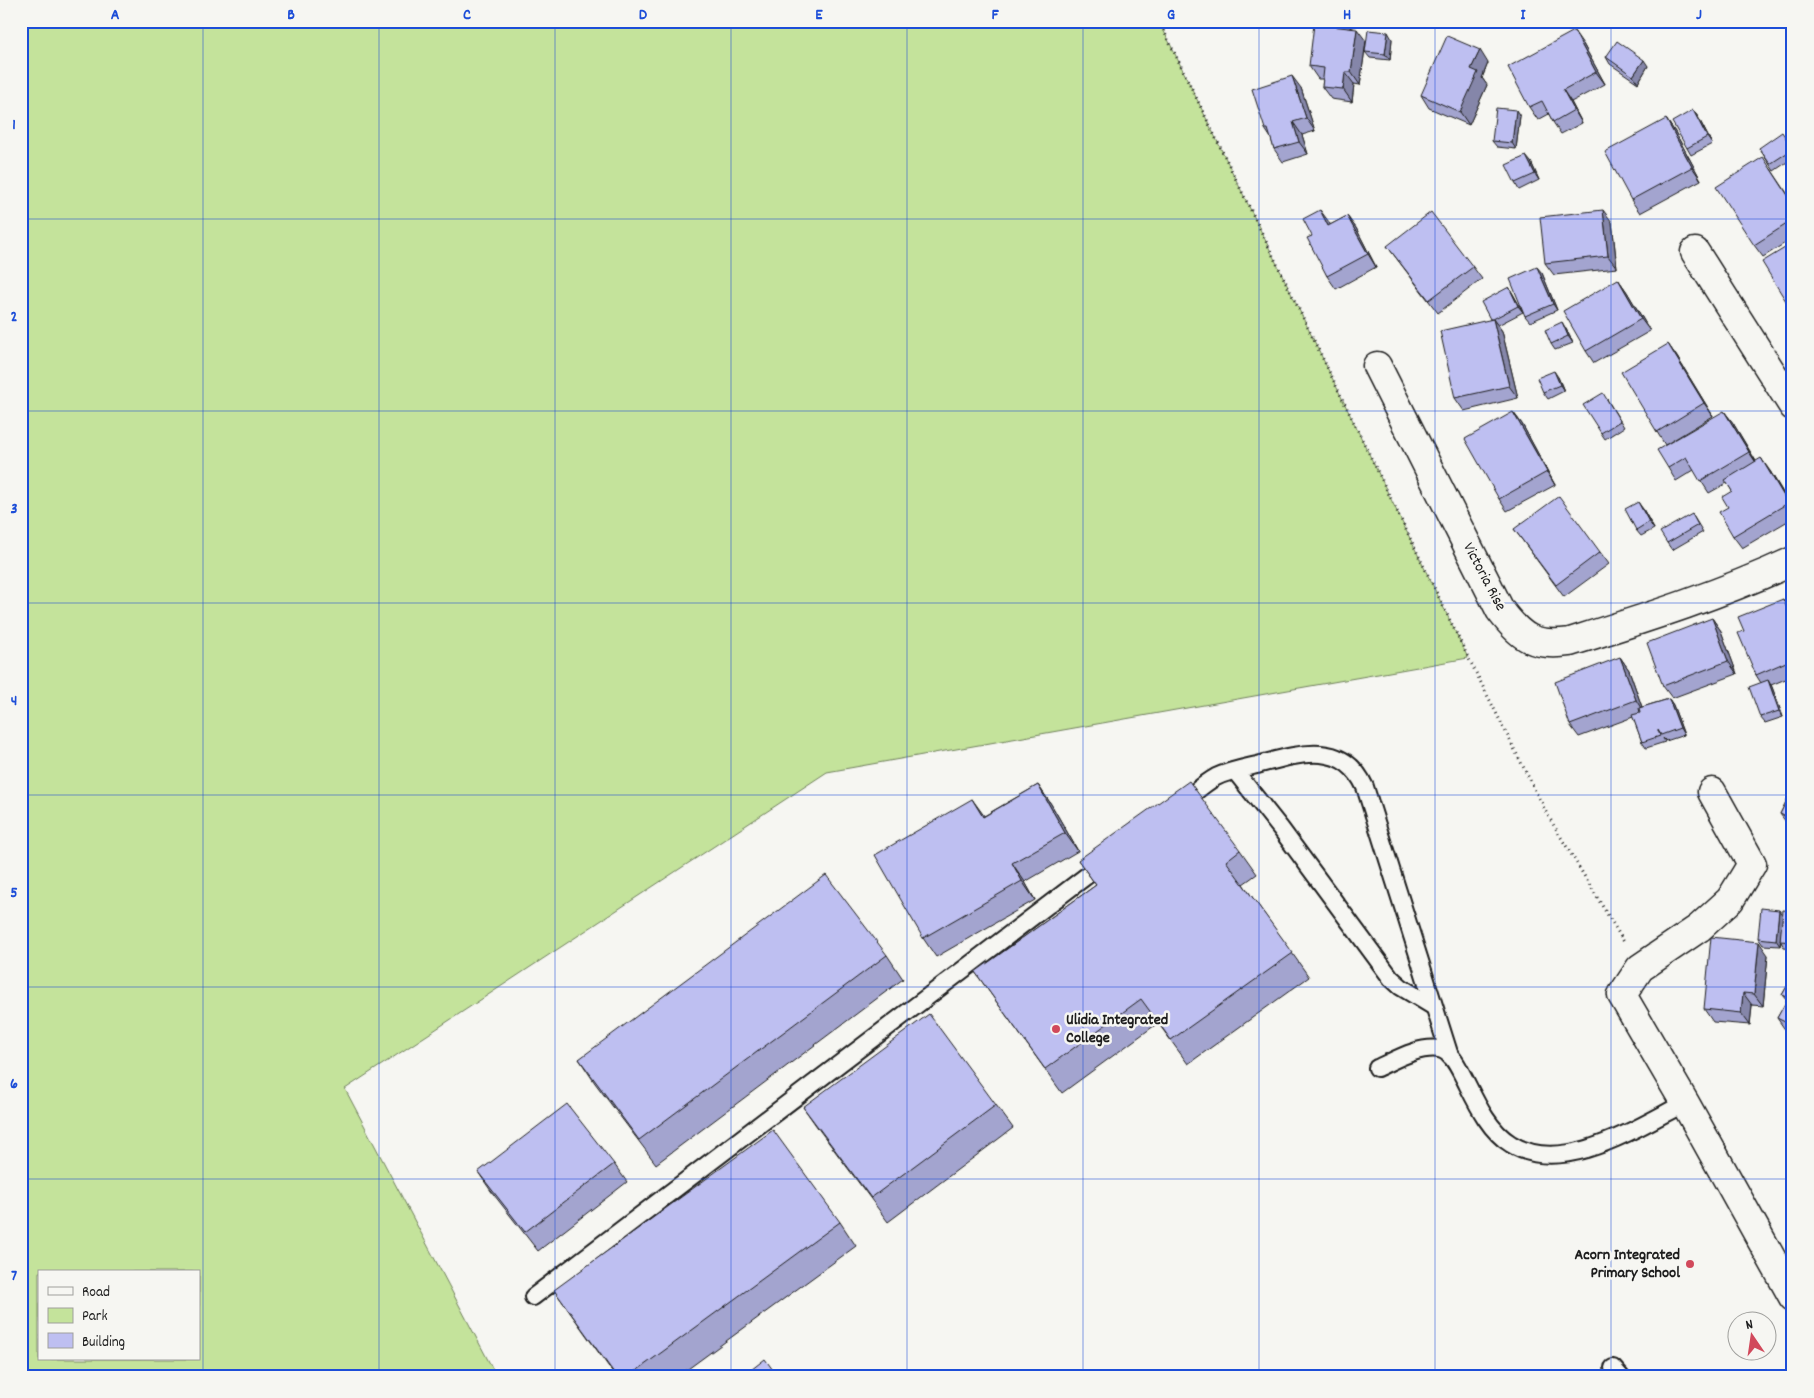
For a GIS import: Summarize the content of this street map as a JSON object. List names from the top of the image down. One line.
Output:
{"streets":{"street":["Victoria Rise"]},"places":["Ulidia Integrated College","Acorn Integrated Primary School"],"legend":["Road","Park","Building"],"north":"top","grid":{"columns":["A","B","C","D","E","F","G","H","I","J"],"rows":["1","2","3","4","5","6","7"]}}
